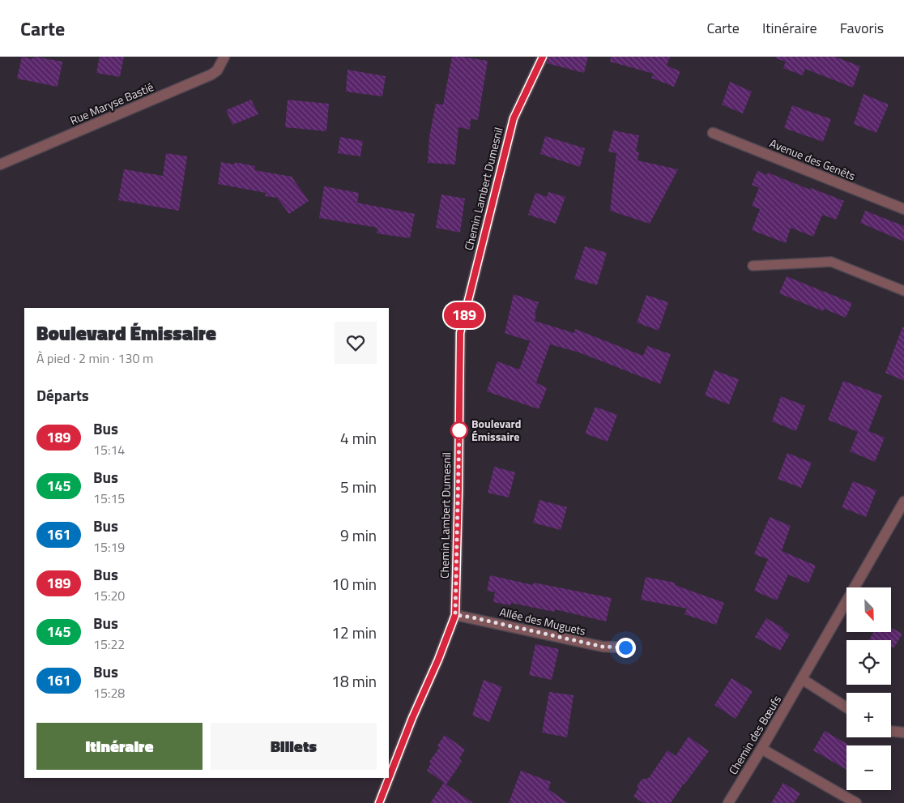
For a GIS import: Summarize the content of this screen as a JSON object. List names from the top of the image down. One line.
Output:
{"streets":{"street":["Rue Maryse Bastié","Avenue des Genêts","Chemin Lambert Dumesnil","Allée des Muguets","Chemin des Bœufs"]},"crossings":[["Chemin Lambert Dumesnil","Allée des Muguets"]],"places":["Boulevard Émissaire"],"lines":["bus line 189"],"north":"bottom right","page":{"header":"Carte","nav":["Carte","Itinéraire","Favoris"],"on_map":"189","heading":[["Boulevard Émissaire","À pied · 2 min · 130 m"],"Départs"],"list":[{"mark":"189","name":"Bus","note":"15:14","value":"4 min"},{"mark":"145","name":"Bus","note":"15:15","value":"5 min"},{"mark":"161","name":"Bus","note":"15:19","value":"9 min"},{"mark":"189","name":"Bus","note":"15:20","value":"10 min"},{"mark":"145","name":"Bus","note":"15:22","value":"12 min"},{"mark":"161","name":"Bus","note":"15:28","value":"18 min"}],"map_buttons":["+","−"],"buttons":["Itinéraire","Billets"]}}
